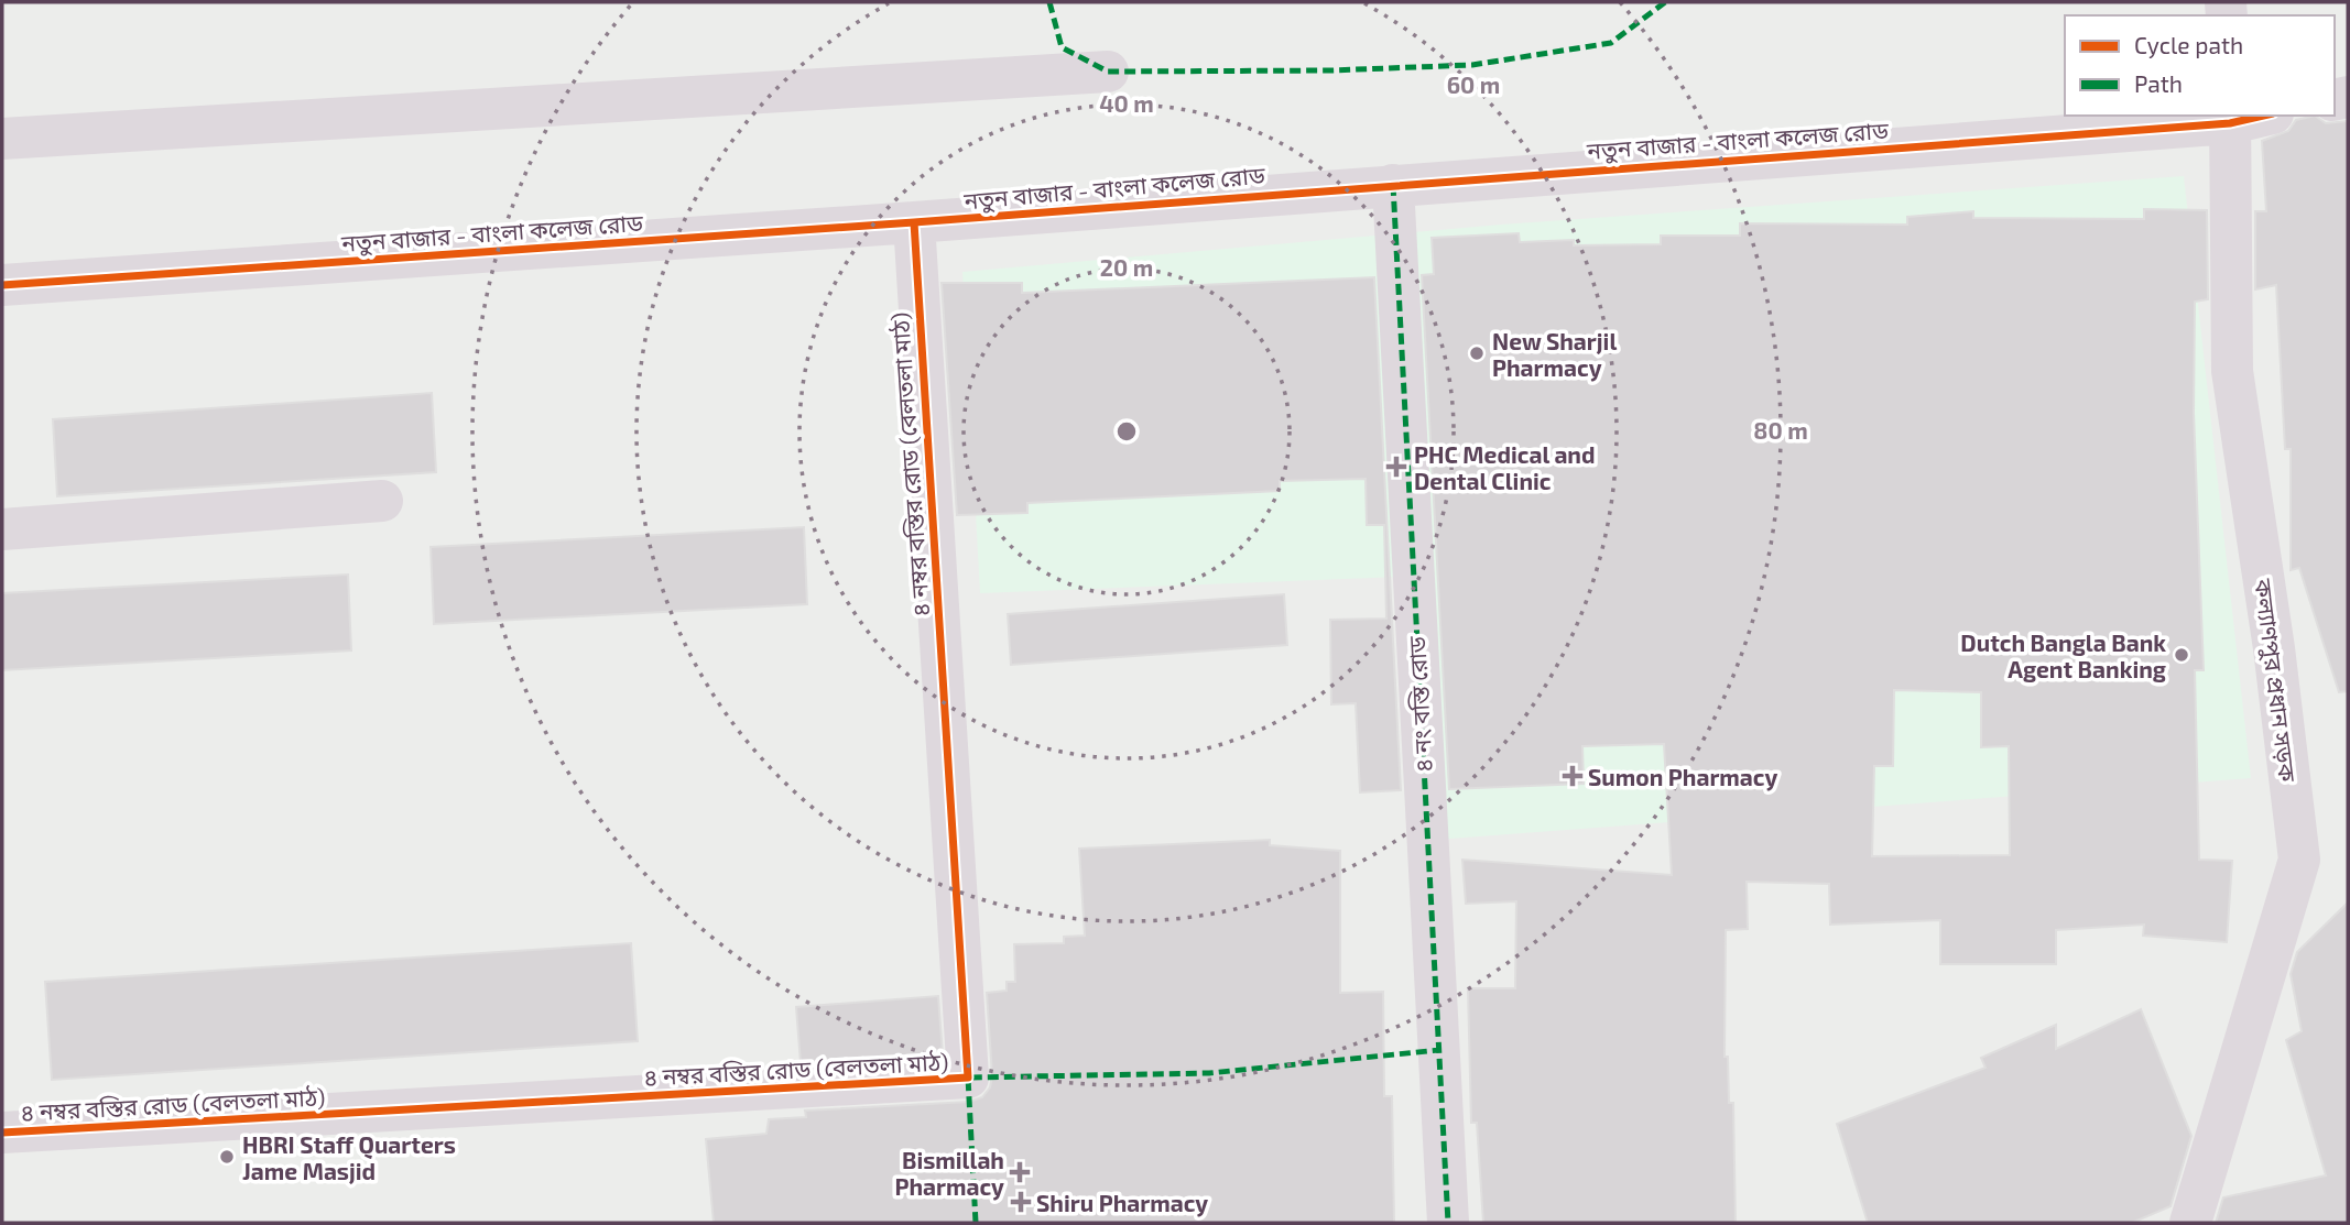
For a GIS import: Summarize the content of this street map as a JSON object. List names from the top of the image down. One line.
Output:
{"streets":{"street":["নতুন বাজার - বাংলা কলেজ রোড","৪ নম্বর বস্তির রোড (বেলতলা মাঠ)","কল্যাণপুর প্রধান সড়ক","৪ নং বস্তি রোড"]},"crossings":[["নতুন বাজার - বাংলা কলেজ রোড","৪ নম্বর বস্তির রোড (বেলতলা মাঠ)"],["নতুন বাজার - বাংলা কলেজ রোড","কল্যাণপুর প্রধান সড়ক"],["নতুন বাজার - বাংলা কলেজ রোড","৪ নং বস্তি রোড"]],"places":{"other":["New Sharjil Pharmacy","Dutch Bangla Bank Agent Banking","HBRI Staff Quarters Jame Masjid"],"health":["PHC Medical and Dental Clinic","Sumon Pharmacy","Bismillah Pharmacy","Shiru Pharmacy"]},"legend":["Cycle path","Path"],"rings":["60 m","40 m","20 m","80 m"]}
